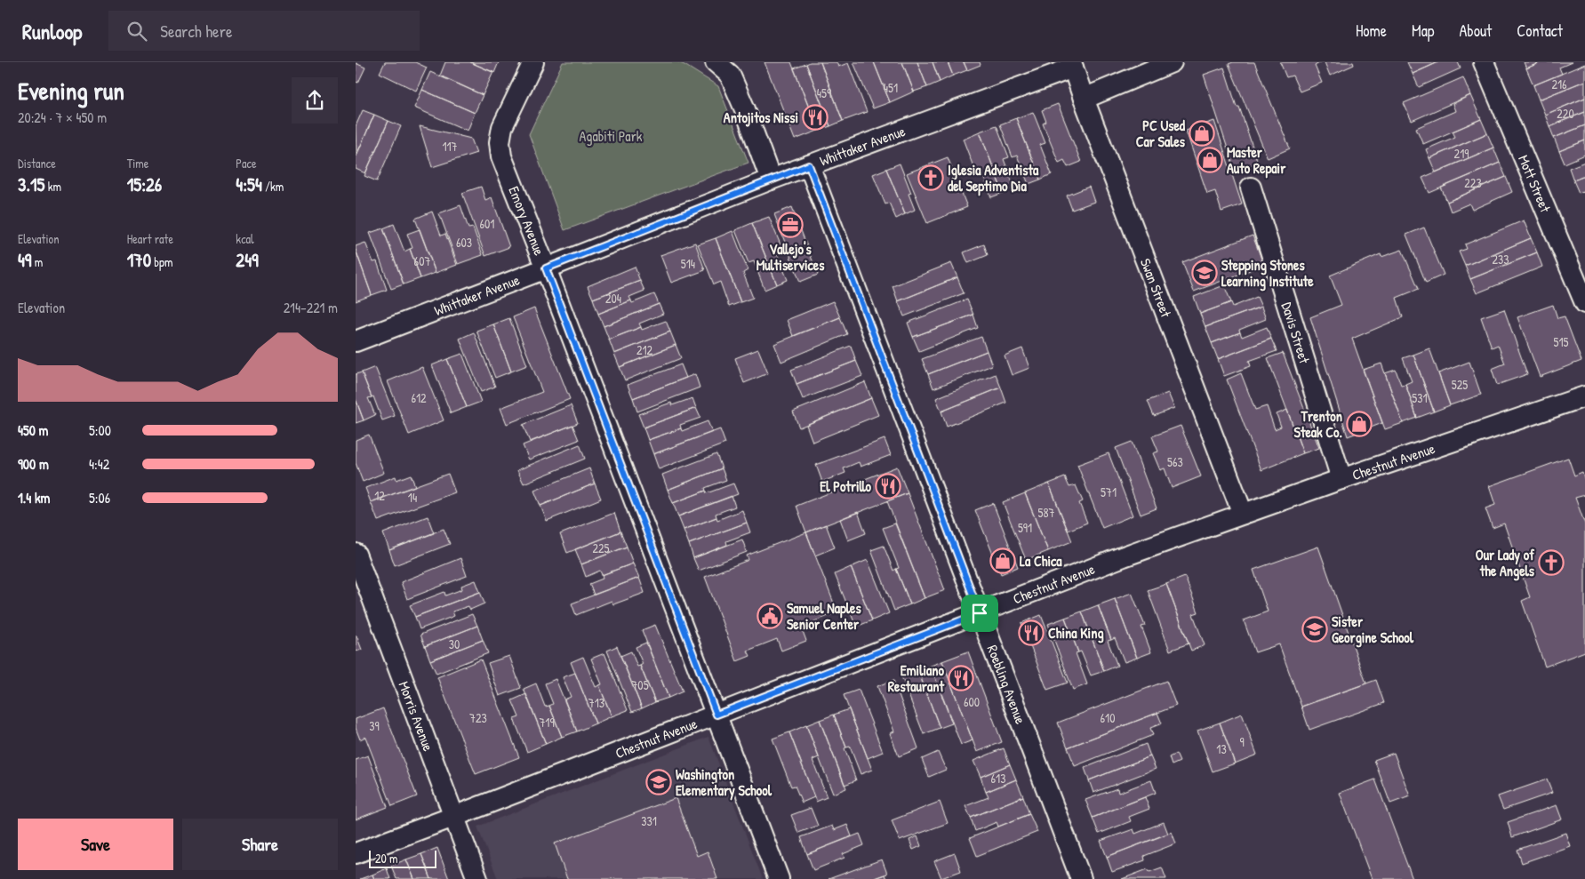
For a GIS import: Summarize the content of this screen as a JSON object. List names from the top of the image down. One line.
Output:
{"streets":{"street":["Whittaker Avenue","Mott Street","Emory Avenue","Swan Street","Davis Street","Chestnut Avenue","Roebling Avenue","Morris Avenue"]},"crossings":[["Whittaker Avenue","Emory Avenue"],["Whittaker Avenue","Swan Street"],["Whittaker Avenue","Roebling Avenue"],["Emory Avenue","Chestnut Avenue"],["Swan Street","Chestnut Avenue"],["Davis Street","Chestnut Avenue"],["Chestnut Avenue","Roebling Avenue"],["Chestnut Avenue","Morris Avenue"]],"parks":["Agabiti Park"],"places":{"restaurant":["Antojitos Nissi","El Potrillo","China King","Emiliano Restaurant"],"shop":["PC Used Car Sales","Master Auto Repair","Trenton Steak Co.","La Chica"],"church":["Iglesia Adventista del Septimo Dia","Our Lady of the Angels"],"office":["Vallejo's Multiservices"],"school or university":["Stepping Stones Learning Institute","Sister Georgine School","Washington Elementary School"],"public building":["Samuel Naples Senior Center"]},"house_numbers":["216","451","459","220","117","219","223","601","603","233","607","514","204","515","212","525","612","531","563","571","12","14","587","591","225","30","705","600","713","723","610","719","39","9","13","613","331"],"scale_bar":"20 m","page":{"header":"Runloop","search":"Search here","nav":["Home","Map","About","Contact"],"heading":["Evening run","20:24 · 7 × 450 m"],"stats":[["Distance","3.15 km"],["Time","15:26"],["Pace","4:54 /km"],["Elevation","49 m"],["Heart rate","170 bpm"],["kcal","249"]],"chart":["Elevation","214–221 m"],"list":[{"name":"450 m","note":"5:00"},{"name":"900 m","note":"4:42"},{"name":"1.4 km","note":"5:06"}],"buttons":["Save","Share"],"scale":"20 m"}}
